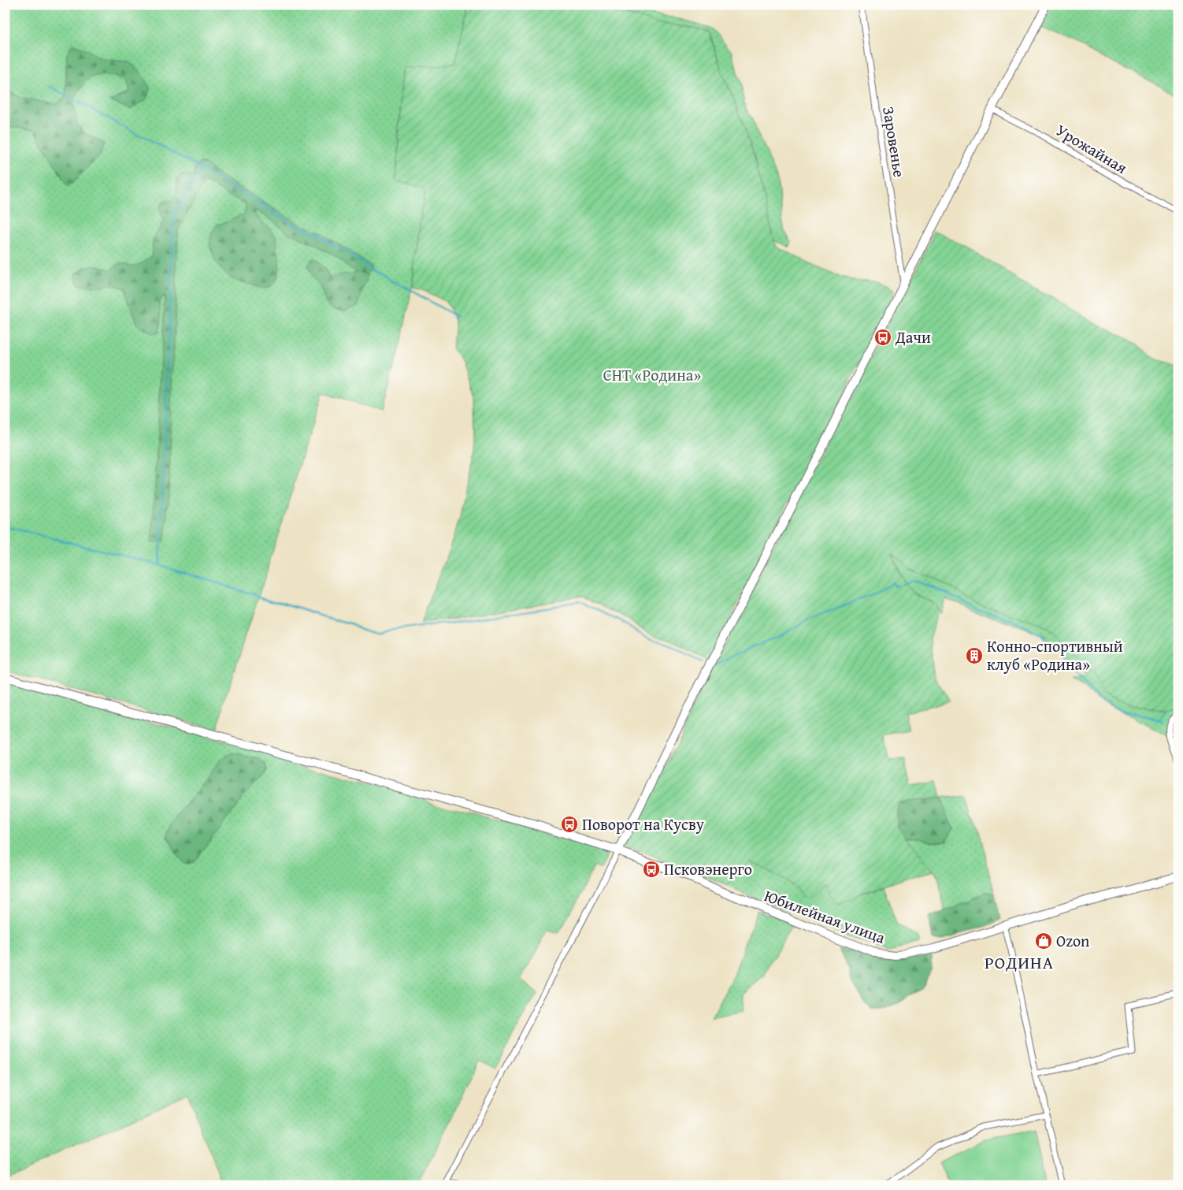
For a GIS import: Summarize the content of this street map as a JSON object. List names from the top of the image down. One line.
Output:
{"streets":{"street":["Заровенье","Урожайная","Юбилейная улица"]},"districts":["РОДИНА"],"parks":["СНТ «Родина»"],"places":{"bus stop":["Дачи","Поворот на Кусву","Псковэнерго"],"building":["Конно-спортивный клуб «Родина»"],"shop":["Ozon"]}}
